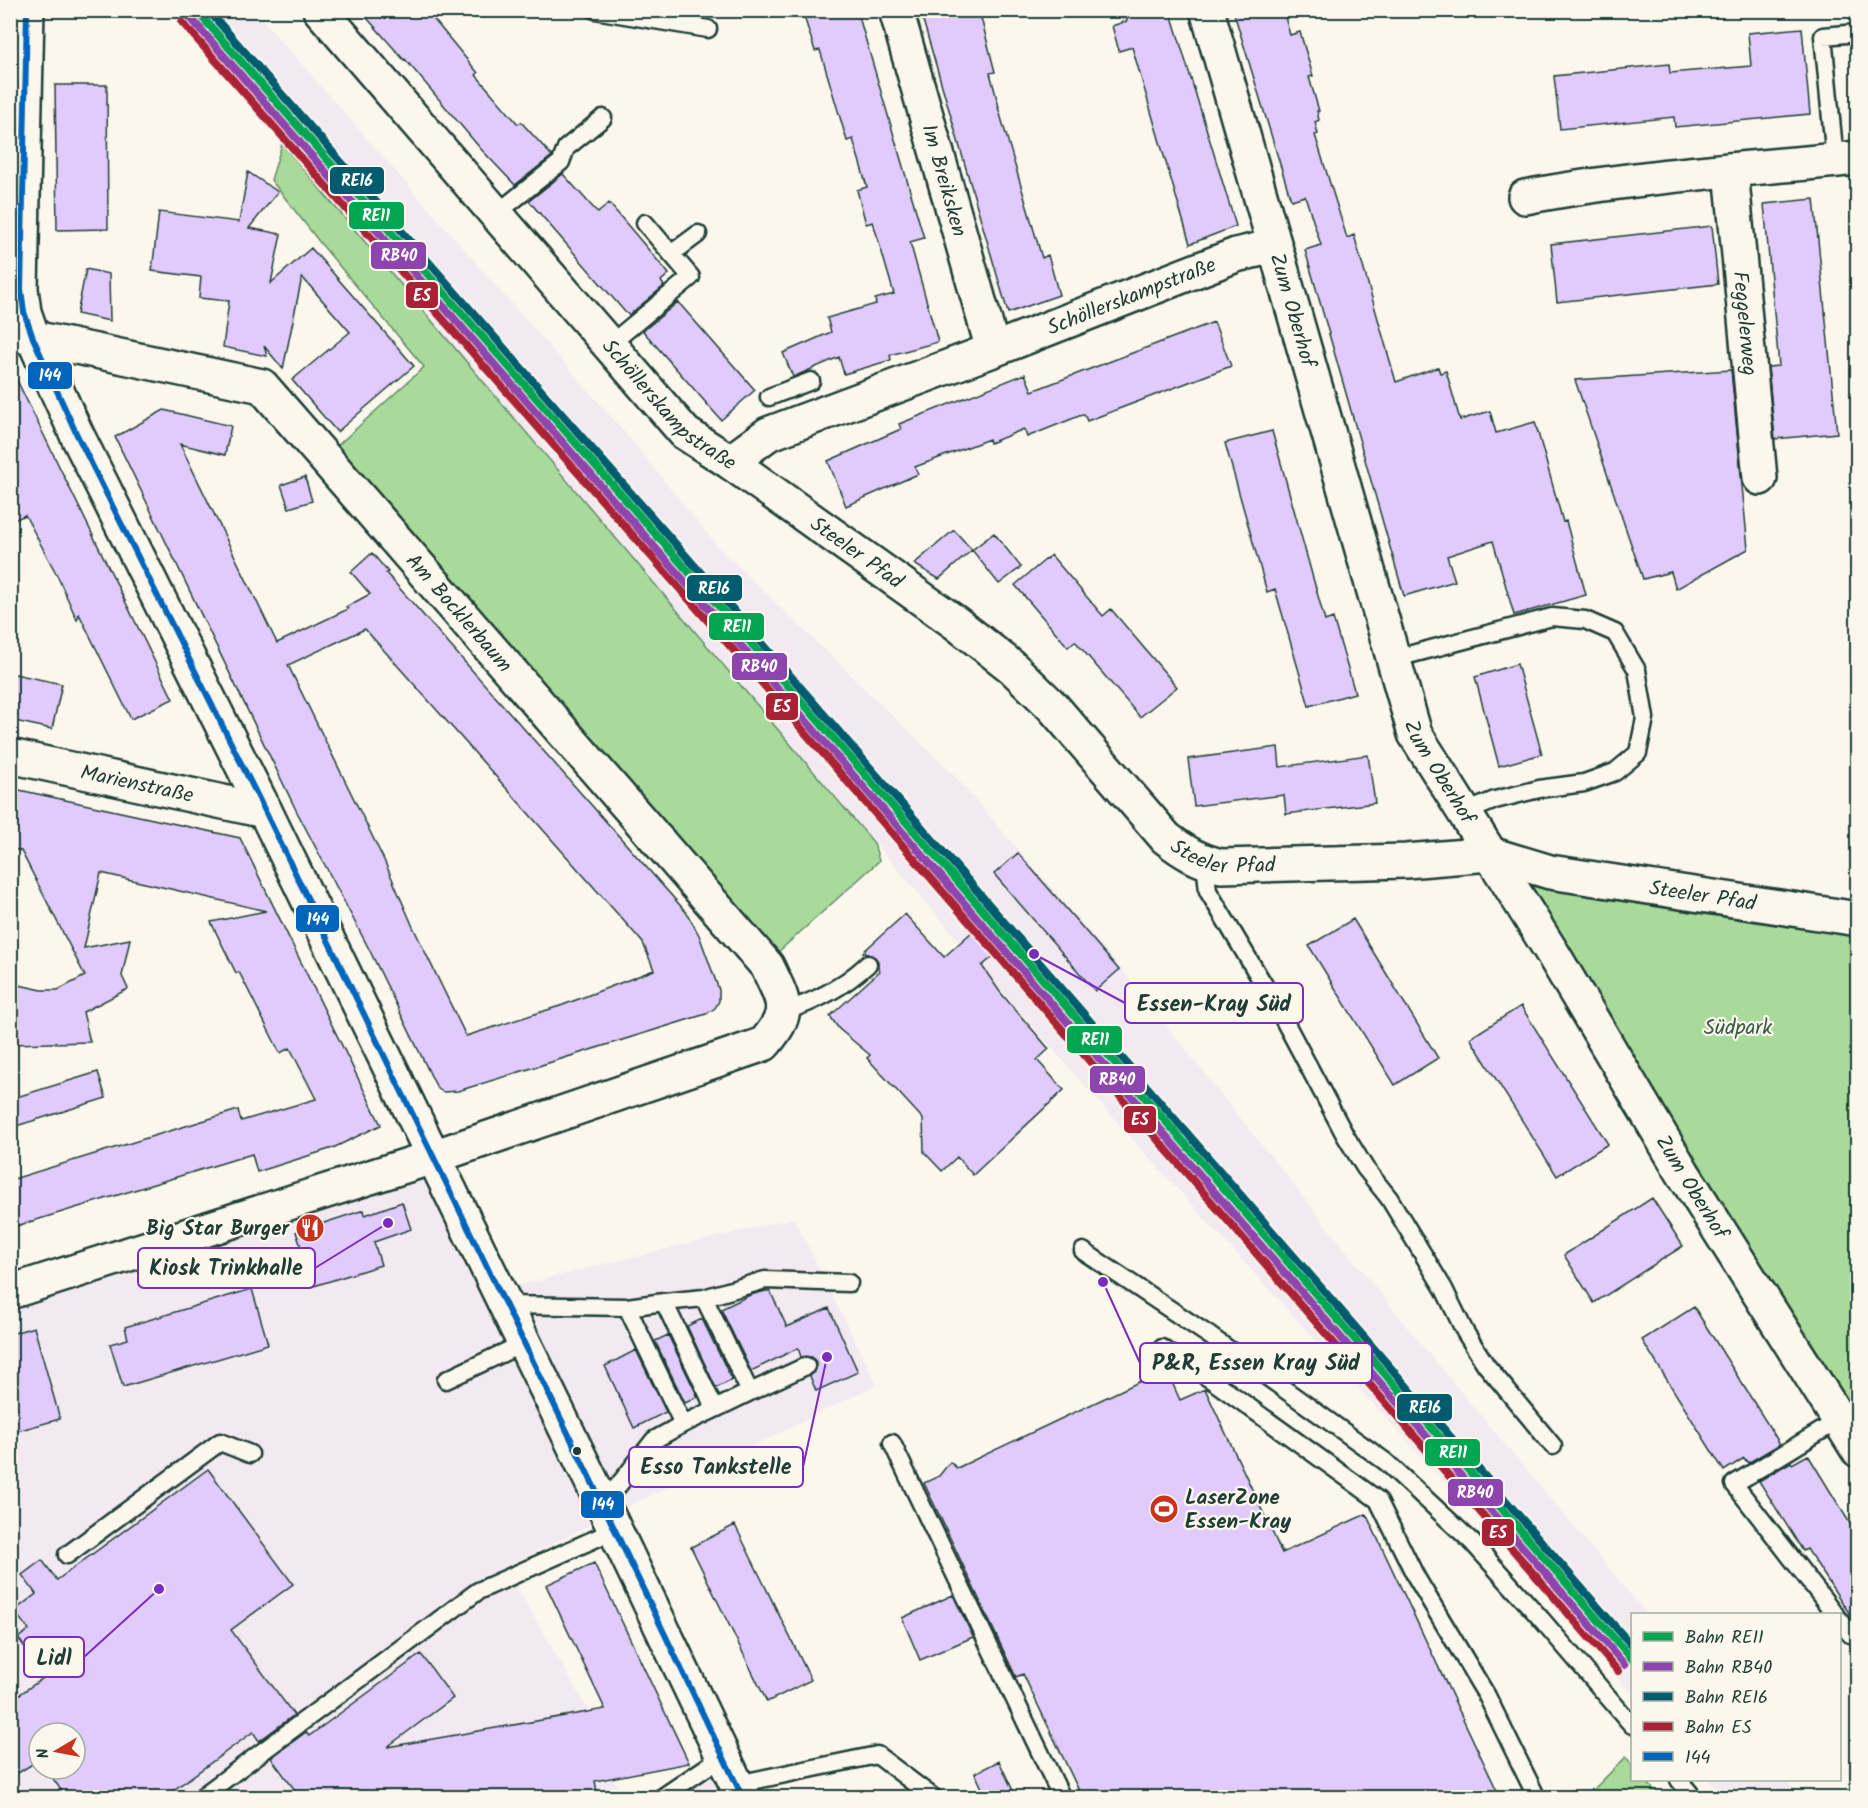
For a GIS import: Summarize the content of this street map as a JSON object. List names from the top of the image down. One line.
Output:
{"streets":{"street":["Im Breiksken","Schöllerskampstraße","Zum Oberhof","Feggelerweg","Steeler Pfad","Am Bocklerbaum","Marienstraße"]},"crossings":[["Im Breiksken","Schöllerskampstraße"],["Schöllerskampstraße","Zum Oberhof"],["Schöllerskampstraße","Steeler Pfad"],["Zum Oberhof","Steeler Pfad"]],"parks":["Südpark"],"places":{"other":["Essen-Kray Süd","Kiosk Trinkhalle","P&R, Essen Kray Süd","Esso Tankstelle","Lidl"],"restaurant":["Big Star Burger"],"sports":["LaserZone Essen-Kray"]},"lines":["rail line RE11","rail line RE16","transit line 144","rail line RB40","rail line ES"],"legend":["Bahn RE11","Bahn RB40","Bahn RE16","Bahn ES","144"],"north":"left"}
